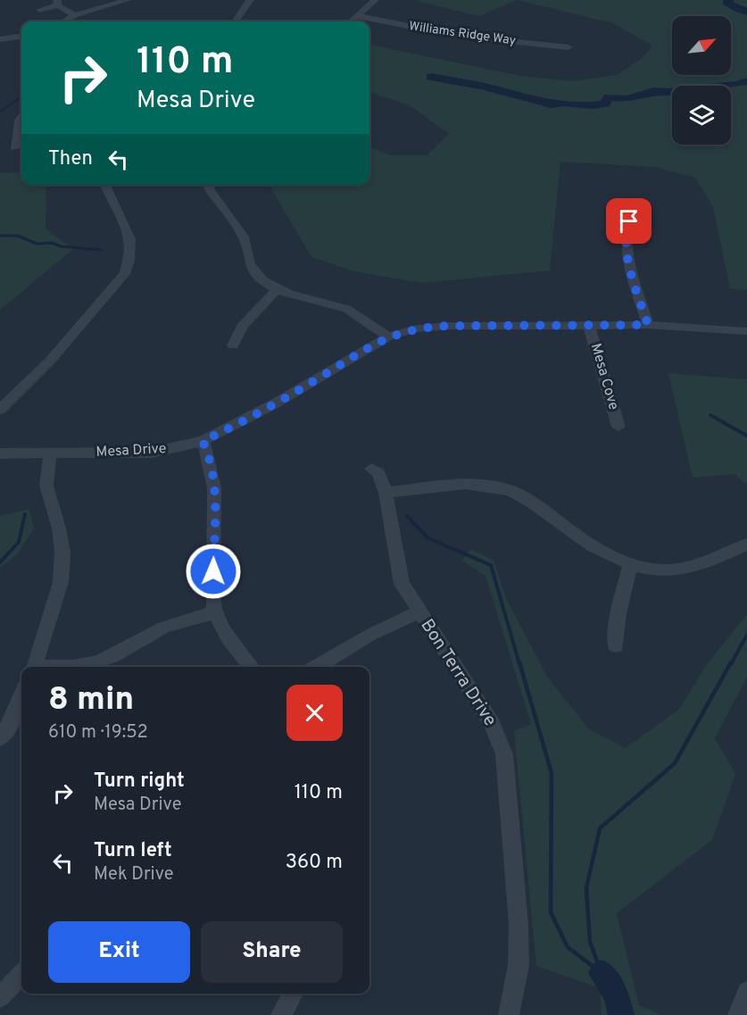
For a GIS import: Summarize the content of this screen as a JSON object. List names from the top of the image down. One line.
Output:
{"streets":{"street":["Williams Ridge Way","Mesa Cove","Mesa Drive","Bon Terra Drive"]},"crossings":[["Mesa Cove","Mesa Drive"]],"north":"top right","page":{"turn":["110 m","Mesa Drive"],"then":"Then","heading":["8 min","610 m · 19:52"],"list":[{"name":"Turn right","note":"Mesa Drive","value":"110 m"},{"name":"Turn left","note":"Mek Drive","value":"360 m"}],"buttons":["Exit","Share"]}}
